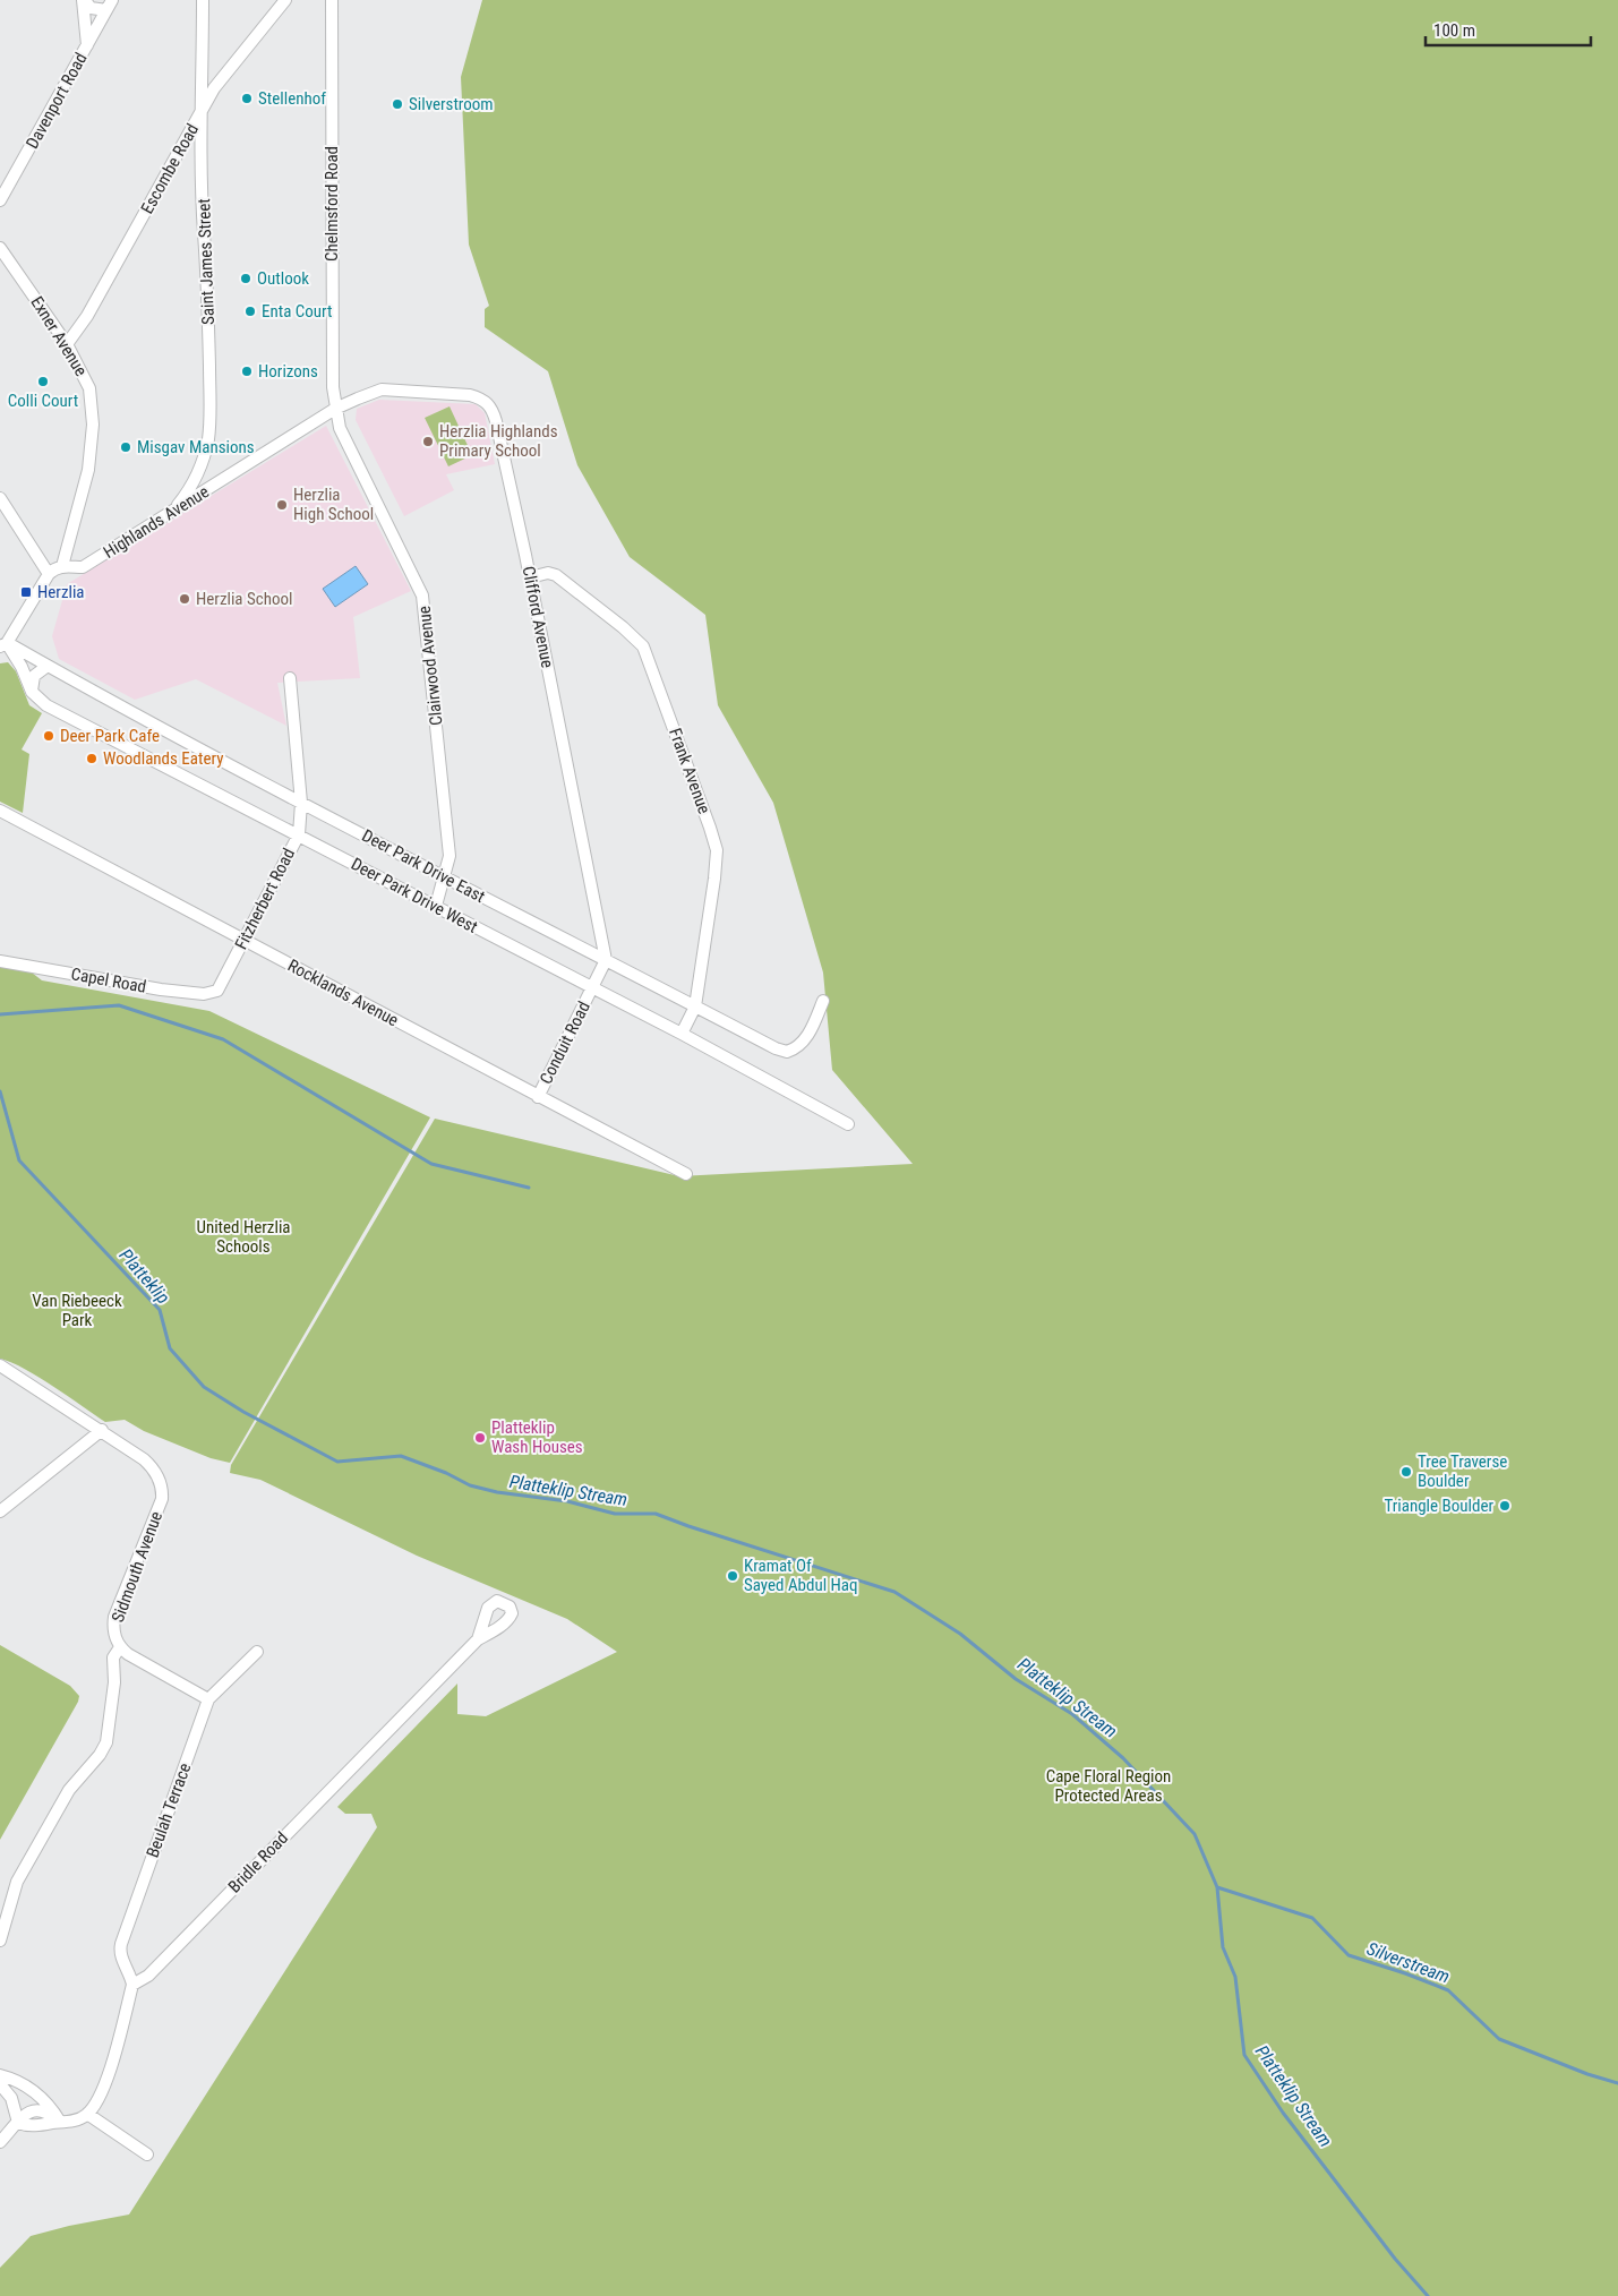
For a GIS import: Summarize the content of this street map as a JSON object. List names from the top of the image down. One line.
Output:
{"streets":{"street":["Davenport Road","Escombe Road","Chelmsford Road","Saint James Street","Exner Avenue","Highlands Avenue","Clifford Avenue","Clairwood Avenue","Frank Avenue","Deer Park Drive East","Deer Park Drive West","Fitzherbert Road","Capel Road","Rocklands Avenue","Conduit Road","Sidmouth Avenue","Beulah Terrace","Bridle Road"]},"crossings":[["Escombe Road","Saint James Street"],["Escombe Road","Exner Avenue"],["Chelmsford Road","Highlands Avenue"],["Chelmsford Road","Clifford Avenue"],["Chelmsford Road","Clairwood Avenue"],["Saint James Street","Highlands Avenue"],["Exner Avenue","Highlands Avenue"],["Highlands Avenue","Clifford Avenue"],["Highlands Avenue","Clairwood Avenue"],["Highlands Avenue","Deer Park Drive East"],["Clifford Avenue","Clairwood Avenue"],["Clifford Avenue","Frank Avenue"],["Clifford Avenue","Deer Park Drive East"],["Clairwood Avenue","Deer Park Drive East"],["Clairwood Avenue","Deer Park Drive West"],["Frank Avenue","Deer Park Drive East"],["Frank Avenue","Deer Park Drive West"],["Deer Park Drive East","Fitzherbert Road"],["Deer Park Drive West","Fitzherbert Road"],["Deer Park Drive West","Conduit Road"],["Fitzherbert Road","Capel Road"],["Fitzherbert Road","Rocklands Avenue"],["Rocklands Avenue","Conduit Road"],["Sidmouth Avenue","Beulah Terrace"],["Beulah Terrace","Bridle Road"]],"water":["Platteklip","Platteklip Stream","Silverstream"],"parks":["United Herzlia Schools","Van Riebeeck Park","Cape Floral Region Protected Areas"],"places":{"other":["Stellenhof","Silverstroom","Outlook","Enta Court","Horizons","Colli Court","Herzlia Highlands Primary School","Misgav Mansions","Herzlia High School","Herzlia School","Deer Park Cafe","Woodlands Eatery","Platteklip Wash Houses","Tree Traverse Boulder","Triangle Boulder","Kramat Of Sayed Abdul Haq"],"transit":["Herzlia"]},"scale_bar":"100 m"}
